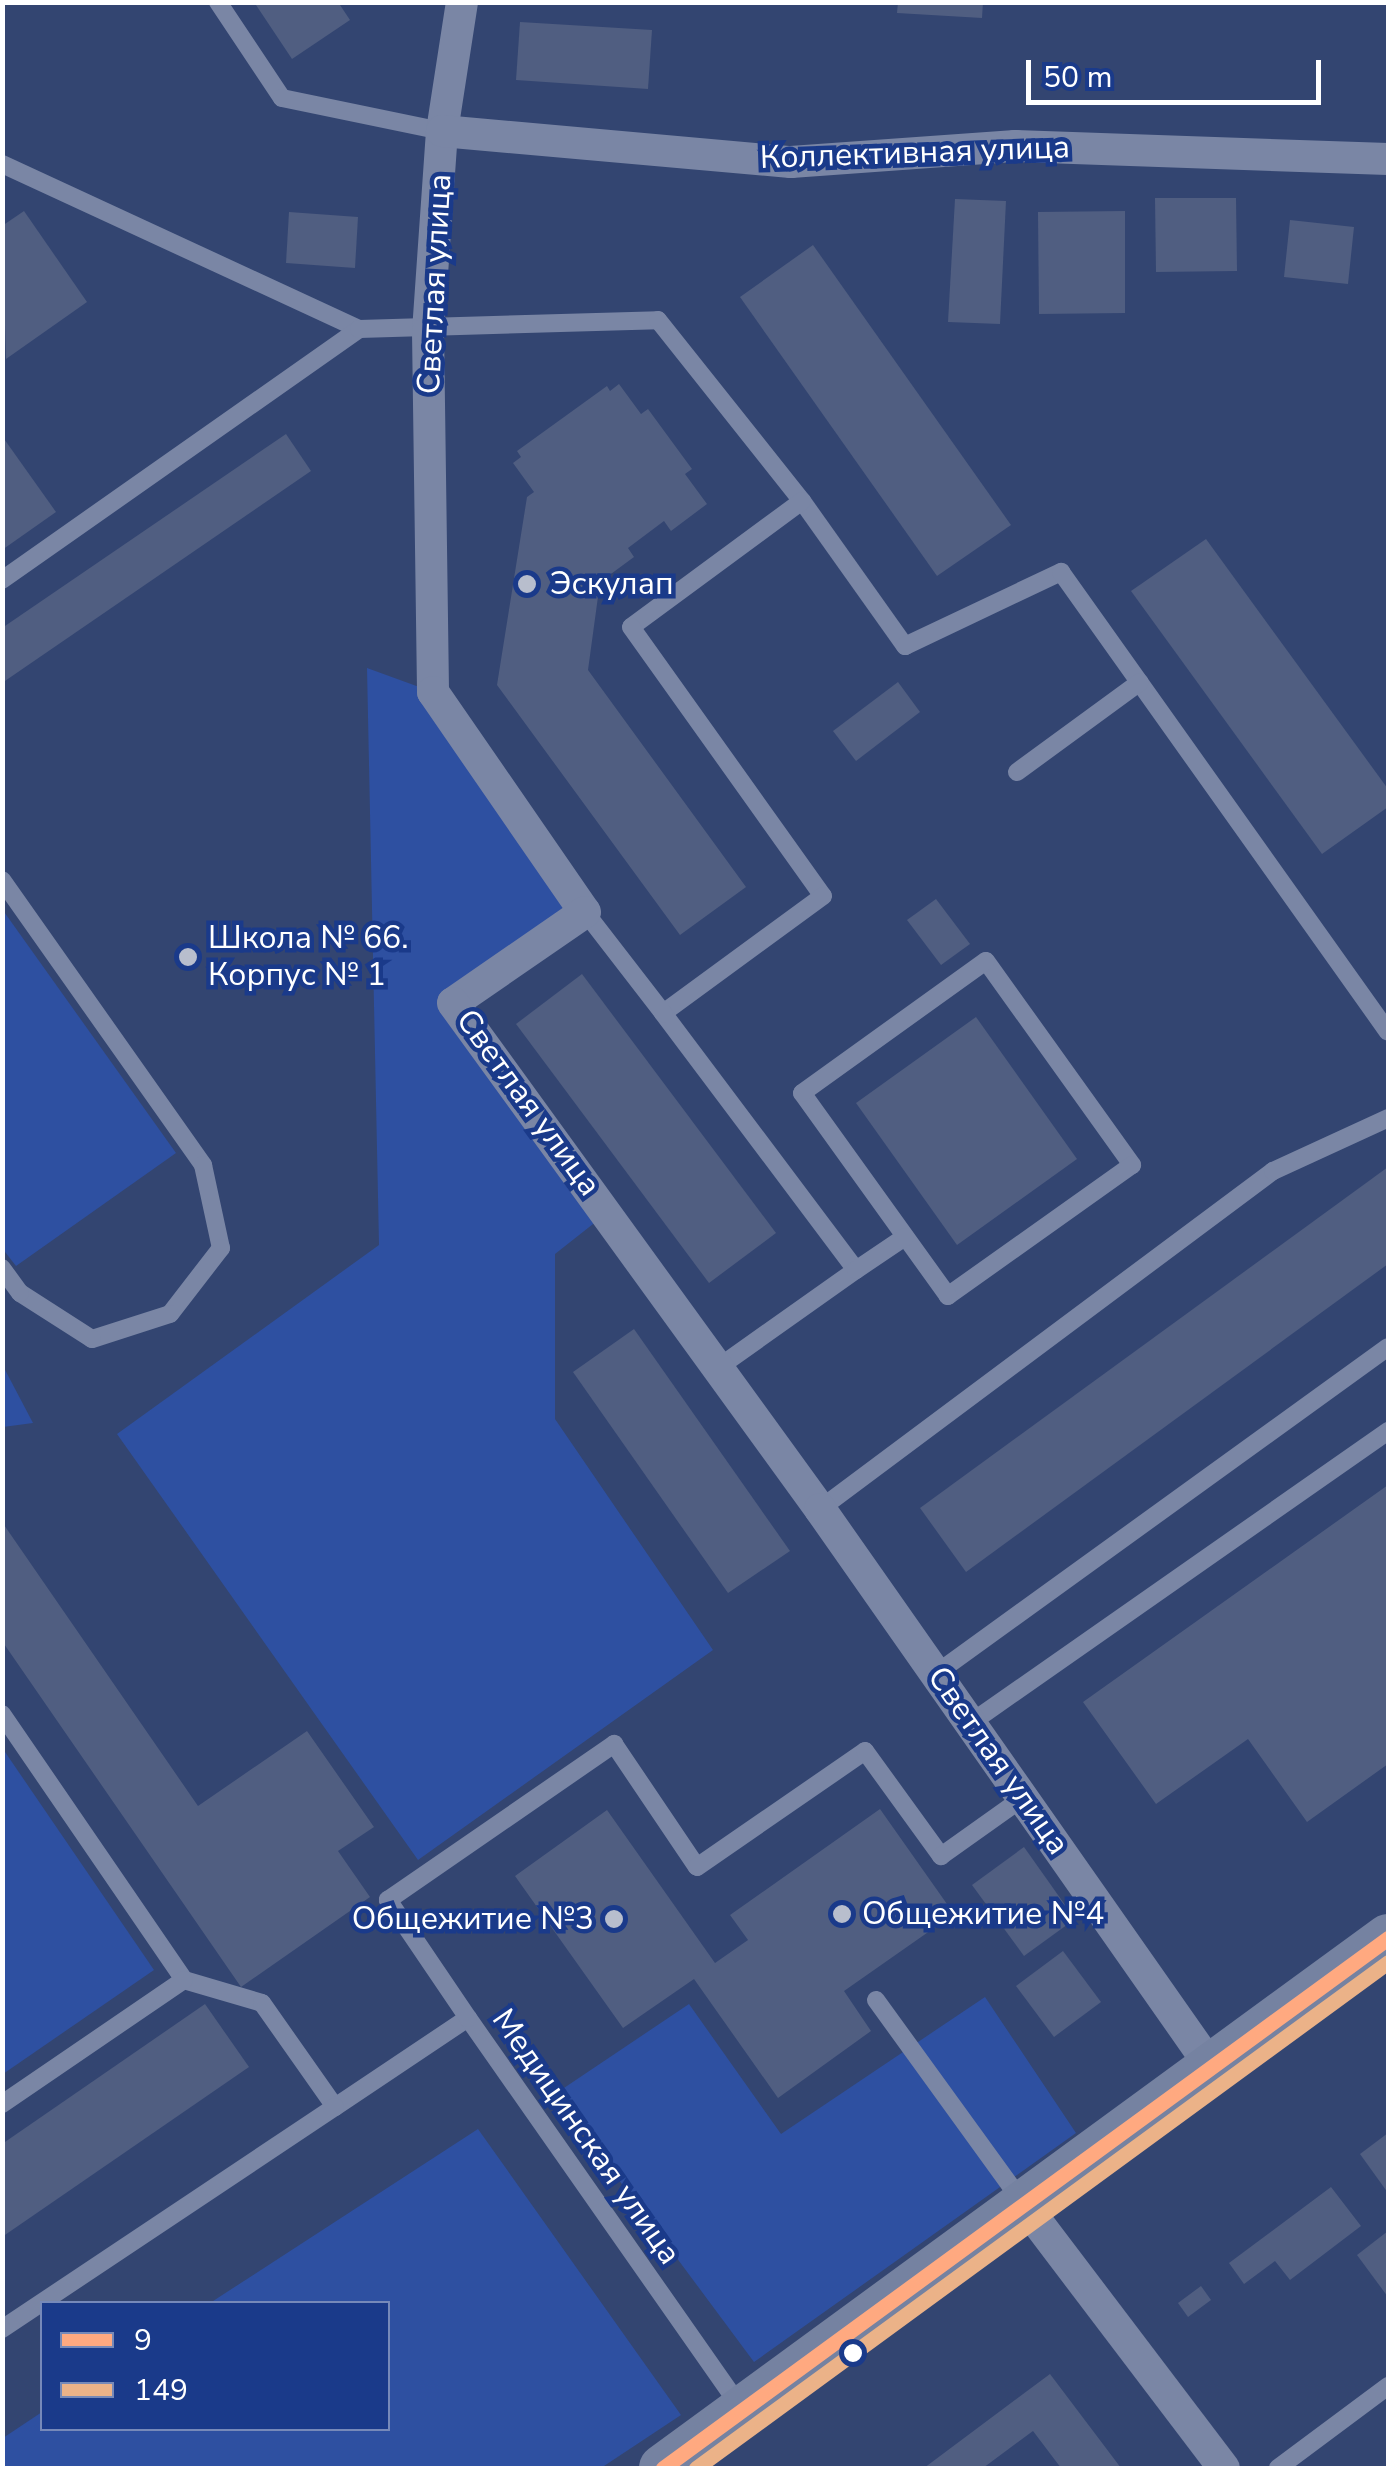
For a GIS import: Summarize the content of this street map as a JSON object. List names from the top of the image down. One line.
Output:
{"streets":{"street":["Коллективная улица","Светлая улица"],"lane":["Медицинская улица"]},"crossings":[["Коллективная улица","Светлая улица"]],"places":["Эскулап","Школа № 66. Корпус № 1","Общежитие №4","Общежитие №3"],"lines":["transit line 9","transit line 149"],"legend":["9","149"],"scale_bar":"50 m"}
